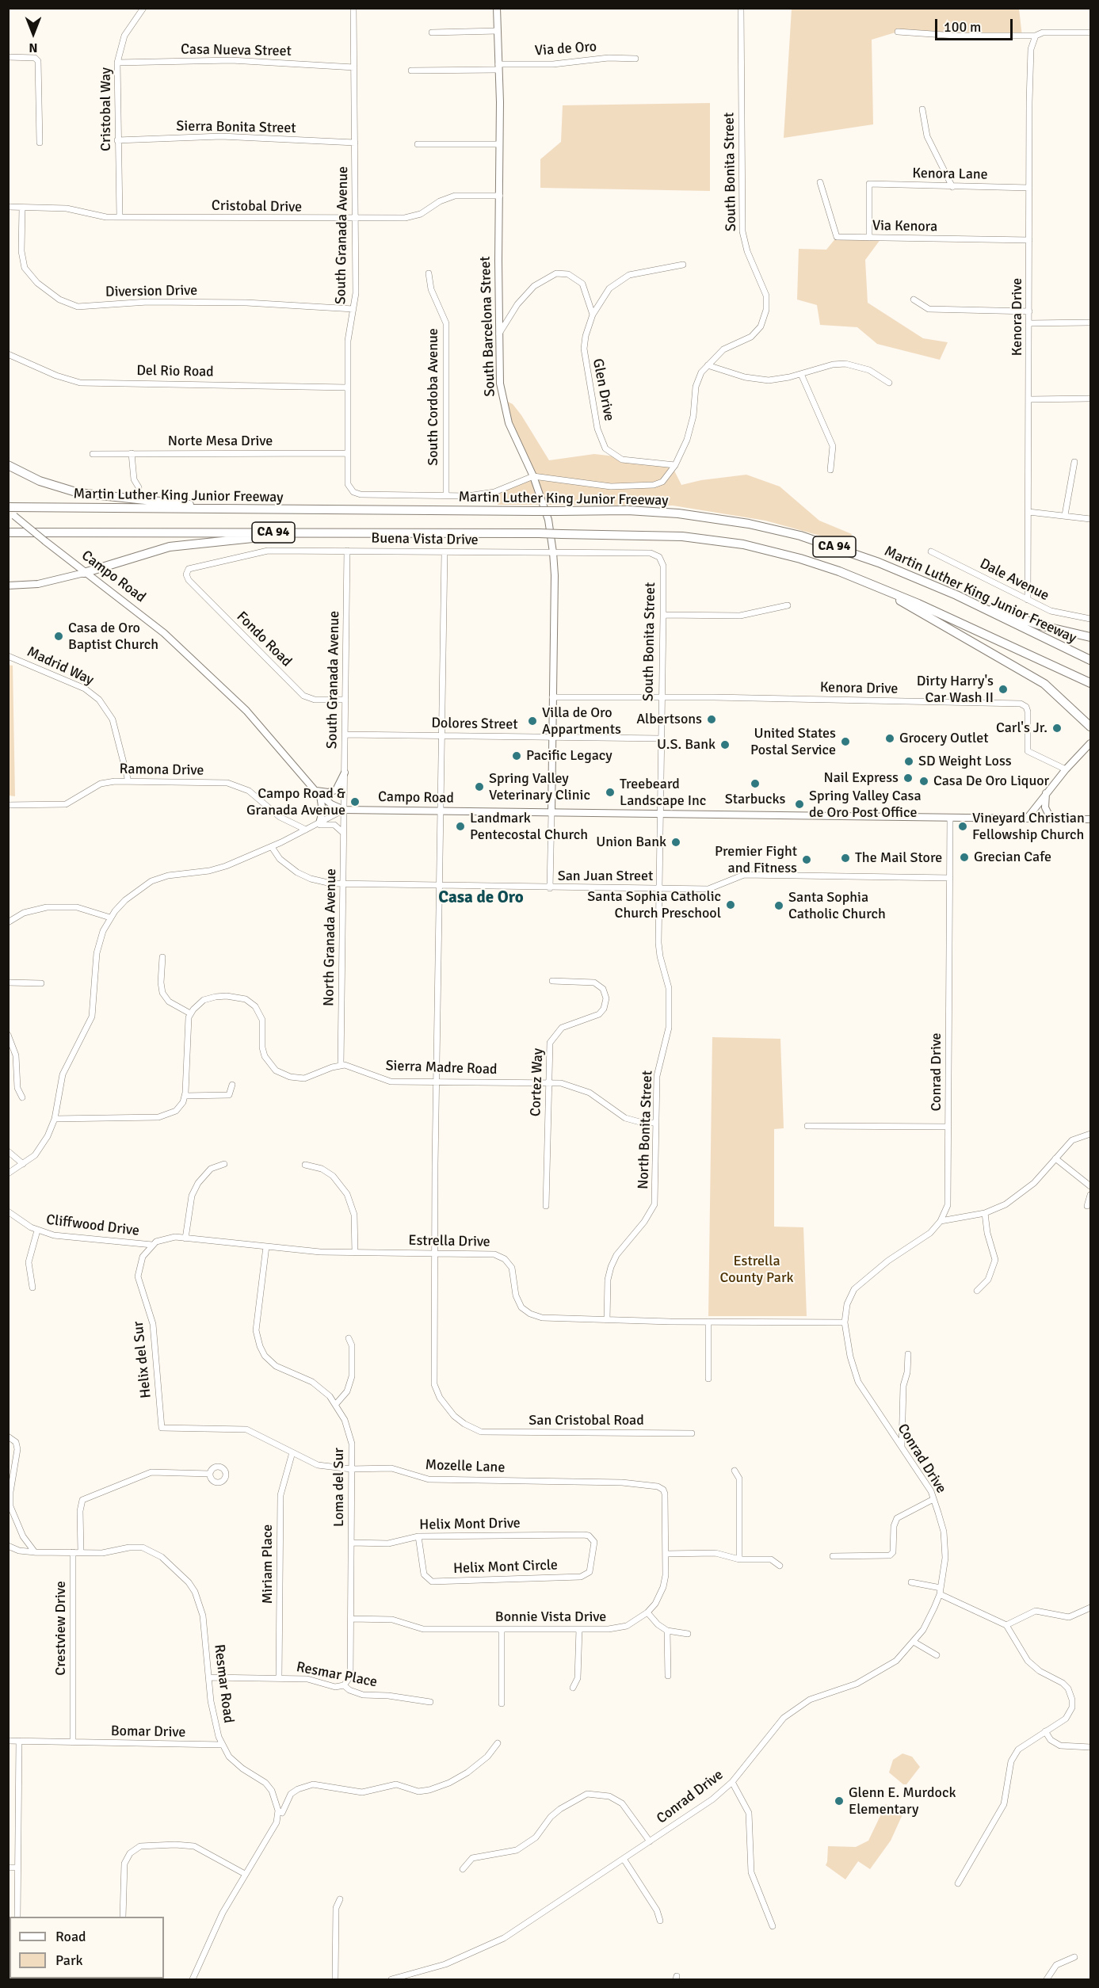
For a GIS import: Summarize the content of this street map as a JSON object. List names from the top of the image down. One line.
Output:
{"streets":{"highway":["Martin Luther King Junior Freeway","CA 94"],"main road":["South Barcelona Street","Campo Road"],"street":["Via de Oro","Casa Nueva Street","Cristobal Way","Sierra Bonita Street","South Bonita Street","Kenora Lane","Cristobal Drive","Via Kenora","South Granada Avenue","Diversion Drive","Kenora Drive","Del Rio Road","Glen Drive","South Cordoba Avenue","Norte Mesa Drive","Buena Vista Drive","Dale Avenue","Fondo Road","Madrid Way","Dolores Street","Ramona Drive","San Juan Street","North Granada Avenue","Sierra Madre Road","Conrad Drive","Cortez Way","North Bonita Street","Cliffwood Drive","Estrella Drive","Helix del Sur","San Cristobal Road","Mozelle Lane","Loma del Sur","Helix Mont Drive","Miriam Place","Helix Mont Circle","Bonnie Vista Drive","Crestview Drive","Resmar Place","Resmar Road","Bomar Drive"]},"crossings":[["Via de Oro","South Barcelona Street"],["Casa Nueva Street","Cristobal Way"],["Casa Nueva Street","South Granada Avenue"],["Cristobal Way","Sierra Bonita Street"],["Cristobal Way","Cristobal Drive"],["Sierra Bonita Street","South Granada Avenue"],["South Bonita Street","Kenora Drive"],["South Bonita Street","Glen Drive"],["South Bonita Street","Buena Vista Drive"],["South Bonita Street","Campo Road"],["South Bonita Street","Dolores Street"],["South Bonita Street","North Bonita Street"],["Kenora Lane","Via Kenora"],["Kenora Lane","Kenora Drive"],["Cristobal Drive","South Granada Avenue"],["Cristobal Drive","Diversion Drive"],["Cristobal Drive","South Barcelona Street"],["Via Kenora","Kenora Drive"],["South Granada Avenue","Diversion Drive"],["South Granada Avenue","Del Rio Road"],["South Granada Avenue","South Cordoba Avenue"],["South Granada Avenue","Norte Mesa Drive"],["South Granada Avenue","Buena Vista Drive"],["South Granada Avenue","Campo Road"],["South Granada Avenue","Fondo Road"],["South Granada Avenue","Dolores Street"],["South Granada Avenue","North Granada Avenue"],["Kenora Drive","Dale Avenue"],["South Barcelona Street","Buena Vista Drive"],["South Barcelona Street","Campo Road"],["South Barcelona Street","Dolores Street"],["Buena Vista Drive","Fondo Road"],["Campo Road","North Granada Avenue"],["Campo Road","Conrad Drive"],["Campo Road","North Bonita Street"],["Madrid Way","Ramona Drive"],["San Juan Street","North Granada Avenue"],["San Juan Street","Conrad Drive"],["San Juan Street","North Bonita Street"],["North Granada Avenue","Sierra Madre Road"],["Sierra Madre Road","Cortez Way"],["Sierra Madre Road","North Bonita Street"],["Conrad Drive","Estrella Drive"],["North Bonita Street","Estrella Drive"],["Cliffwood Drive","Helix del Sur"],["Estrella Drive","San Cristobal Road"],["Estrella Drive","Loma del Sur"],["Helix del Sur","Mozelle Lane"],["Mozelle Lane","Loma del Sur"],["Mozelle Lane","Miriam Place"],["Mozelle Lane","Bonnie Vista Drive"],["Loma del Sur","Helix Mont Drive"],["Loma del Sur","Bonnie Vista Drive"],["Loma del Sur","Resmar Place"],["Helix Mont Drive","Helix Mont Circle"],["Miriam Place","Resmar Place"],["Crestview Drive","Resmar Road"],["Crestview Drive","Bomar Drive"],["Resmar Place","Resmar Road"],["Resmar Road","Bomar Drive"]],"districts":["Casa de Oro"],"parks":["Estrella County Park"],"places":["Casa de Oro Baptist Church","Dirty Harry's Car Wash II","Albertsons","Villa de Oro Appartments","Carl's Jr.","Grocery Outlet","United States Postal Service","U.S. Bank","Pacific Legacy","SD Weight Loss","Nail Express","Casa De Oro Liquor","Starbucks","Spring Valley Veterinary Clinic","Treebeard Landscape Inc","Campo Road & Granada Avenue","Spring Valley Casa de Oro Post Office","Landmark Pentecostal Church","Vineyard Christian Fellowship Church","Union Bank","Grecian Cafe","The Mail Store","Premier Fight and Fitness","Santa Sophia Catholic Church Preschool","Santa Sophia Catholic Church","Glenn E. Murdock Elementary"],"legend":["Road","Park"],"scale_bar":"100 m","north":"bottom"}
